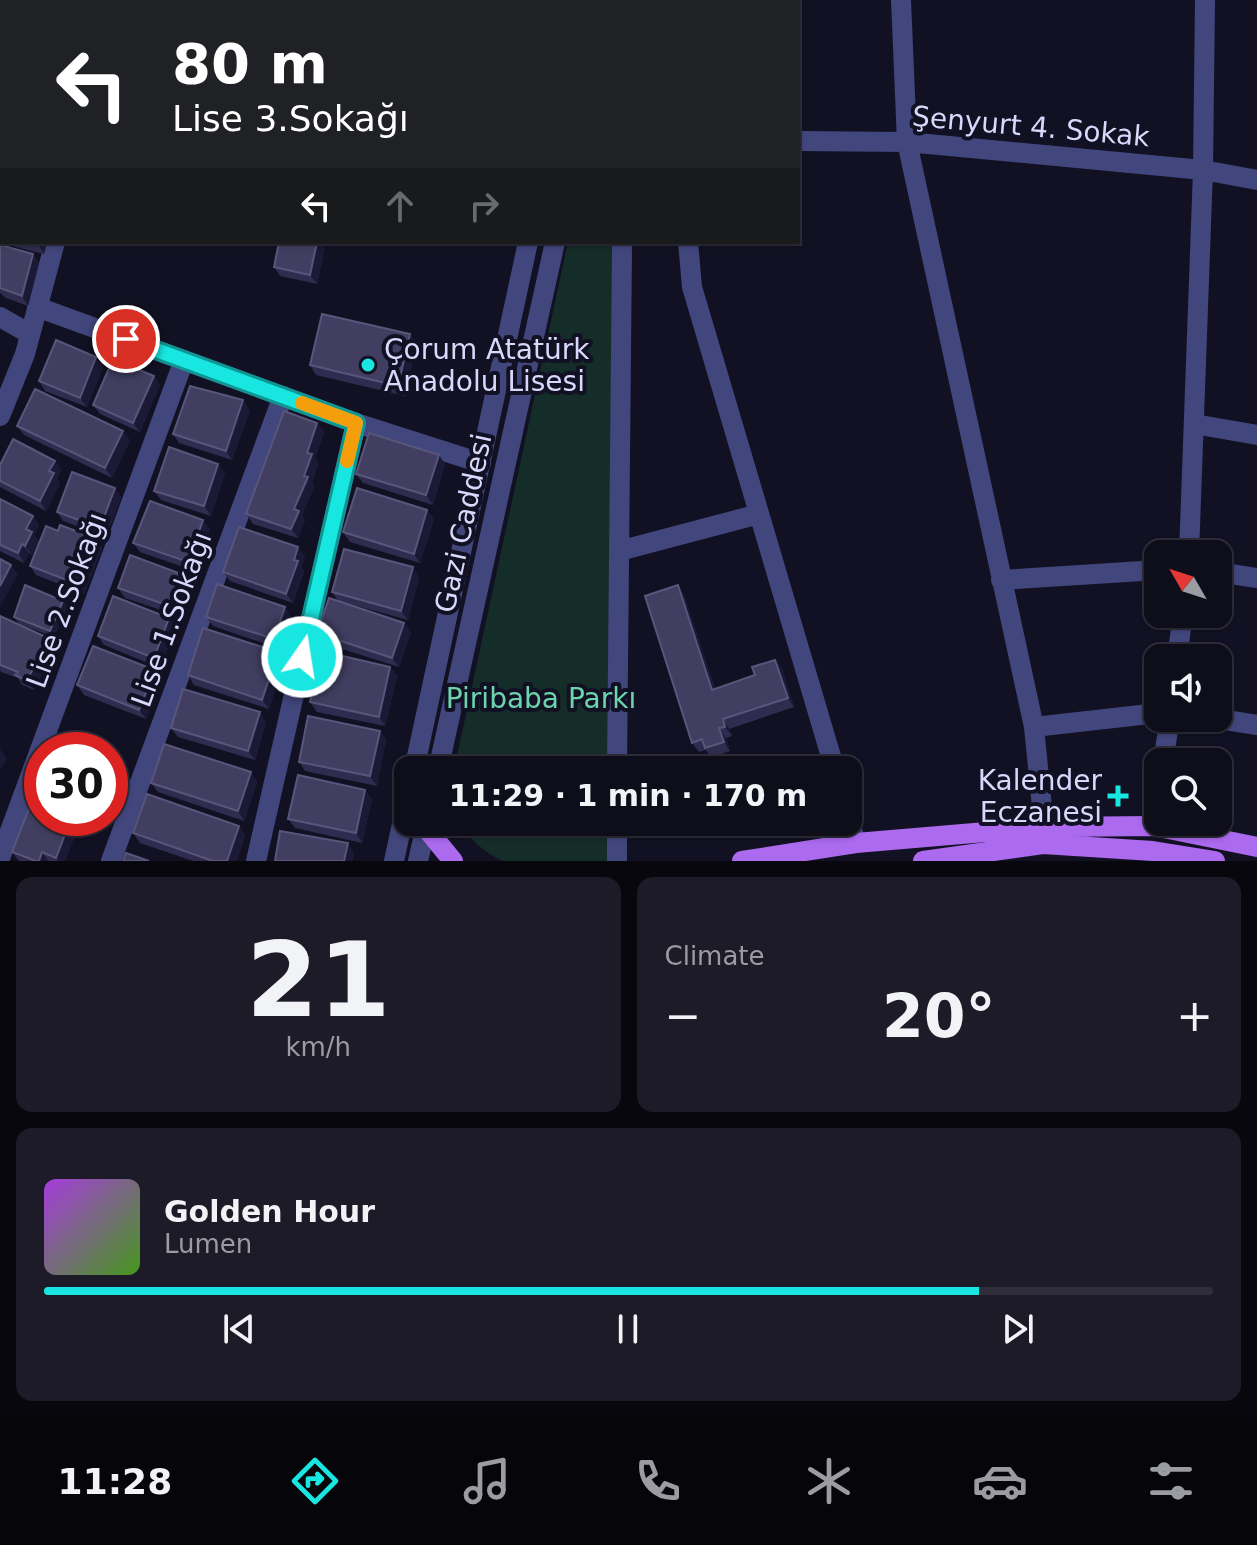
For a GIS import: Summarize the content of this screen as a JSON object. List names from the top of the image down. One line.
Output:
{"streets":{"street":["Şenyurt 4. Sokak","Gazi Caddesi","Lise 2.Sokağı","Lise 1.Sokağı"]},"parks":["Piribaba Parkı"],"places":{"other":["Çorum Atatürk Anadolu Lisesi"],"health":["Kalender Eczanesi"]},"north":"top left","page":{"turn":["80 m","Lise 3.Sokağı"],"limit":"30","trip":"11:29 · 1 min · 170 m","tile":[["21","km/h"],"Climate"],"heat":["−","20°","+"],"song":["Golden Hour","Lumen"],"tabs":"11:28"}}
